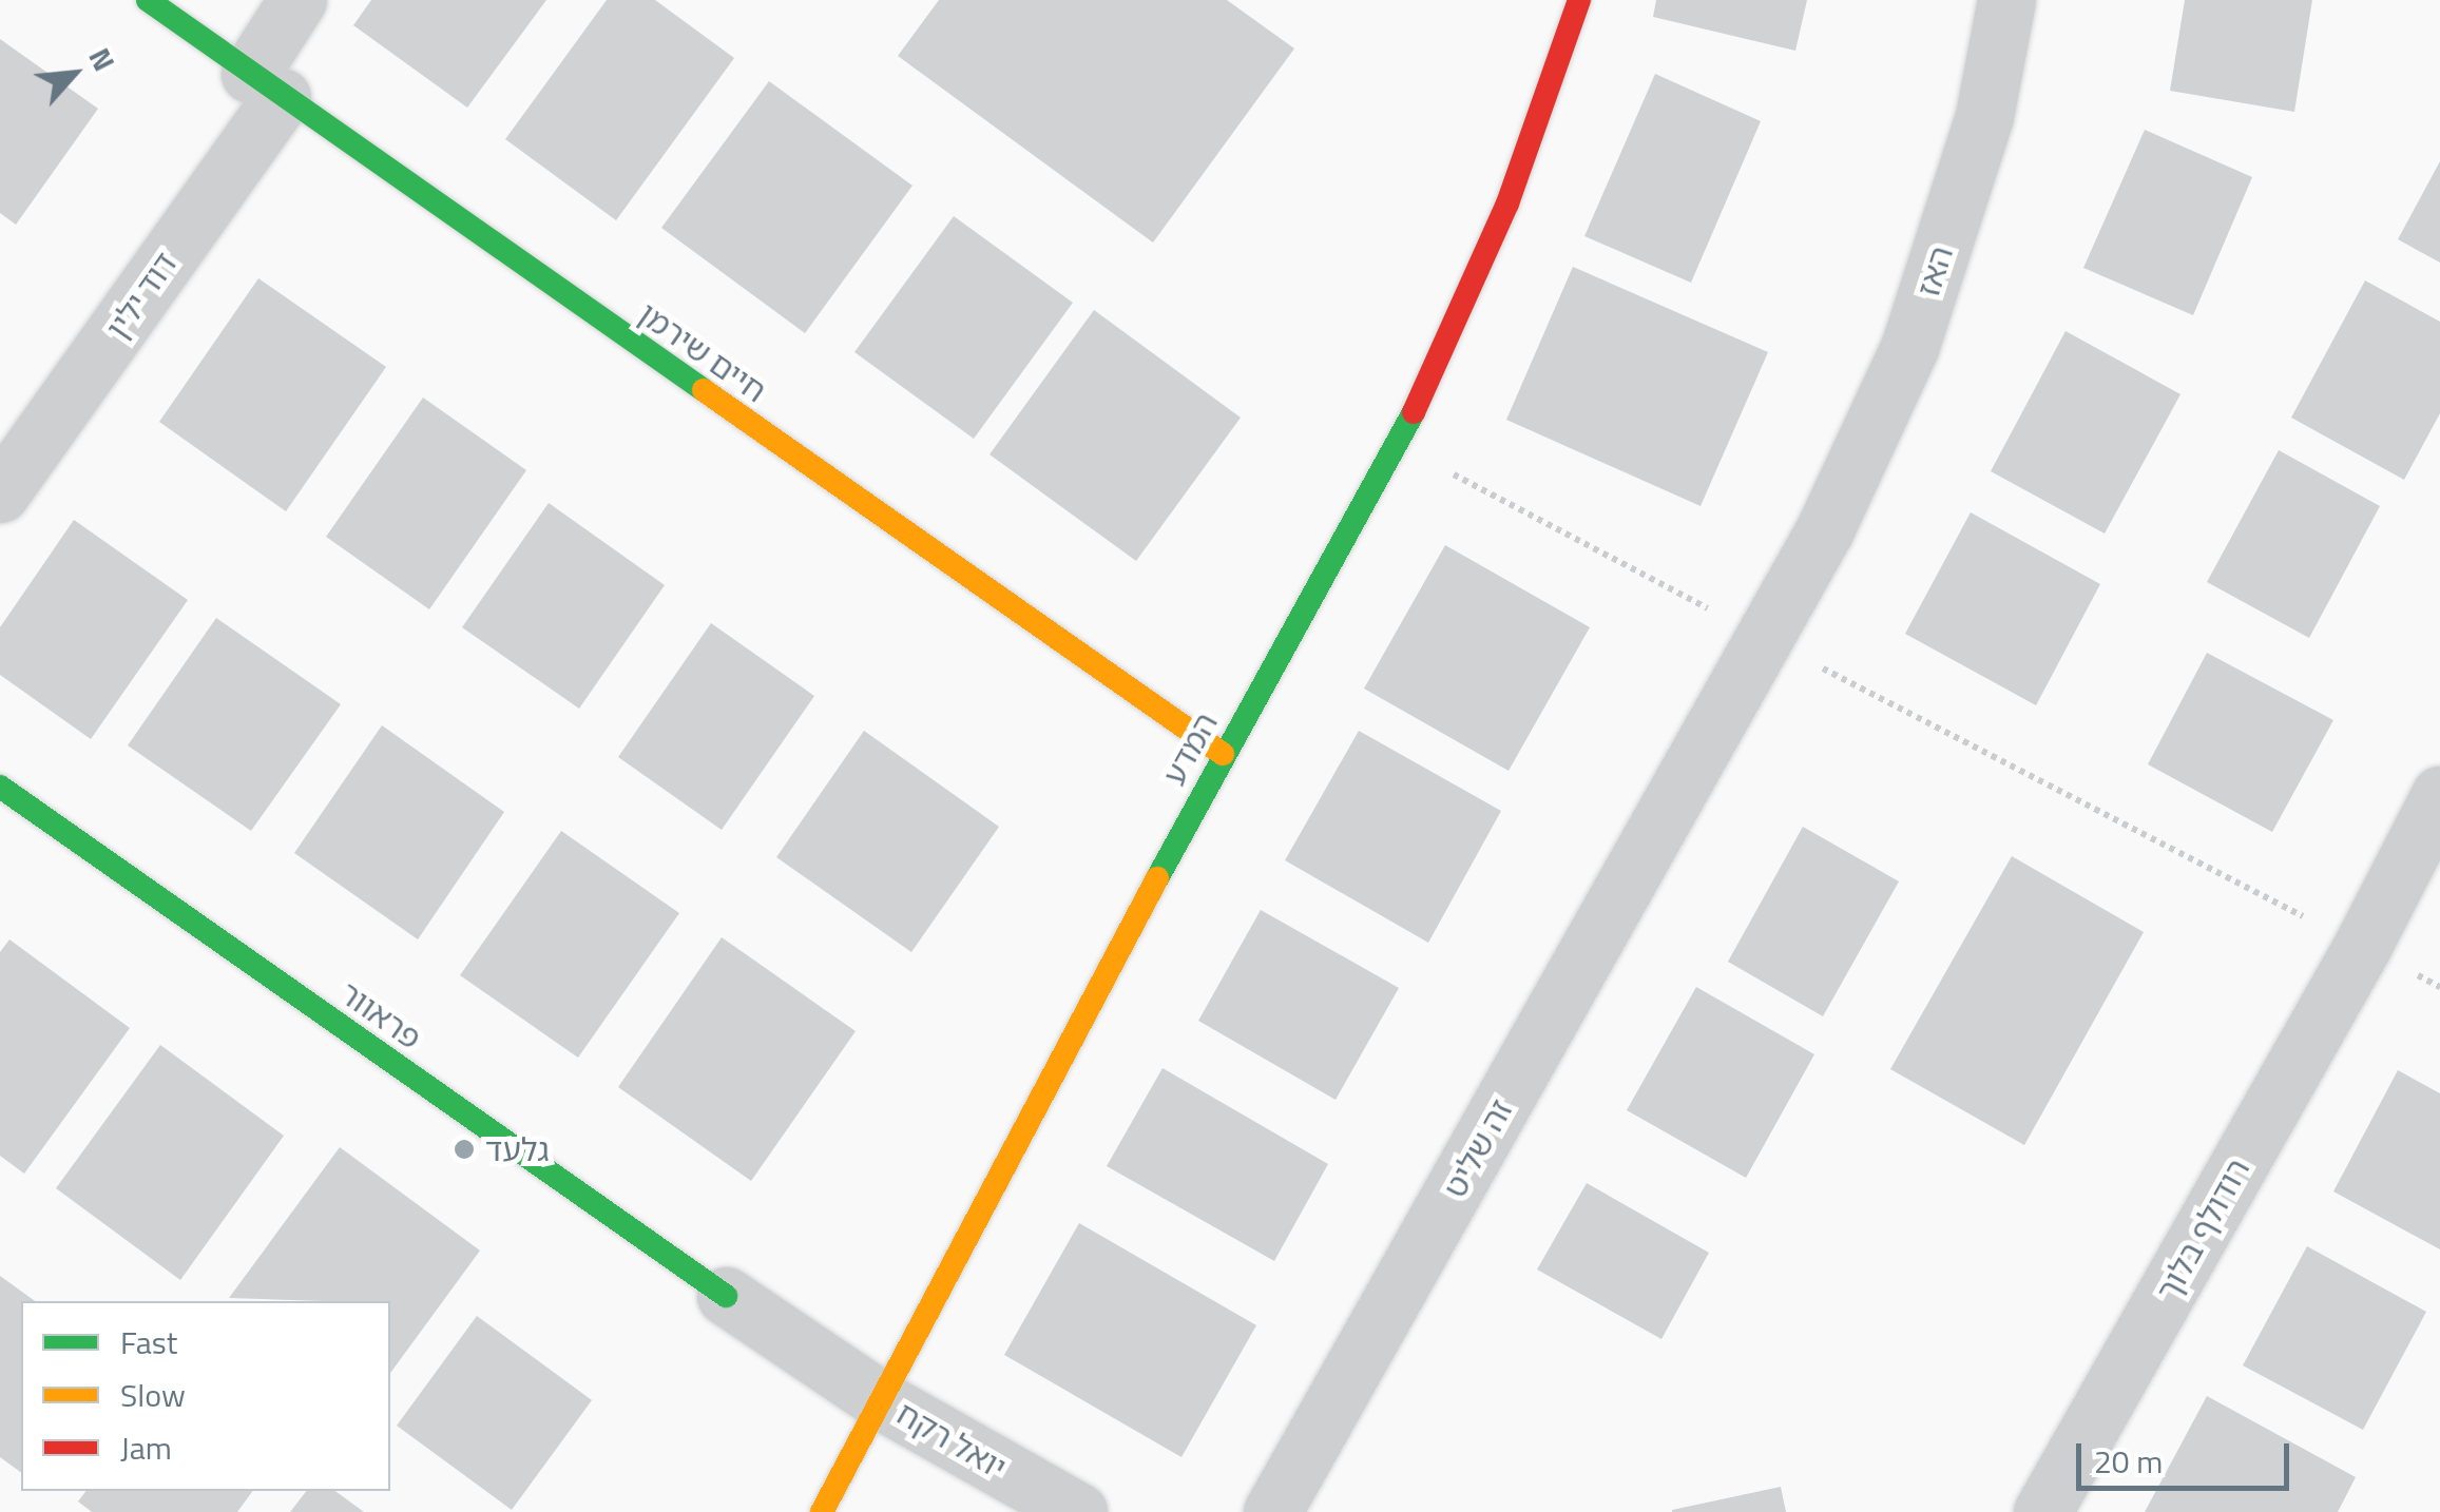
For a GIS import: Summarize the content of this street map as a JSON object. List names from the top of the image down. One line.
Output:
{"streets":{"street":["האז","דוד ילין","חיים שירמן","המדע","פראוור","זה שליט","רודולף בלוך","יואל רקח"]},"crossings":[["האז","זה שליט"],["דוד ילין","חיים שירמן"],["חיים שירמן","המדע"],["המדע","יואל רקח"],["פראוור","יואל רקח"]],"places":["גלעד"],"legend":["Fast","Slow","Jam"],"scale_bar":"20 m","north":"top right"}
